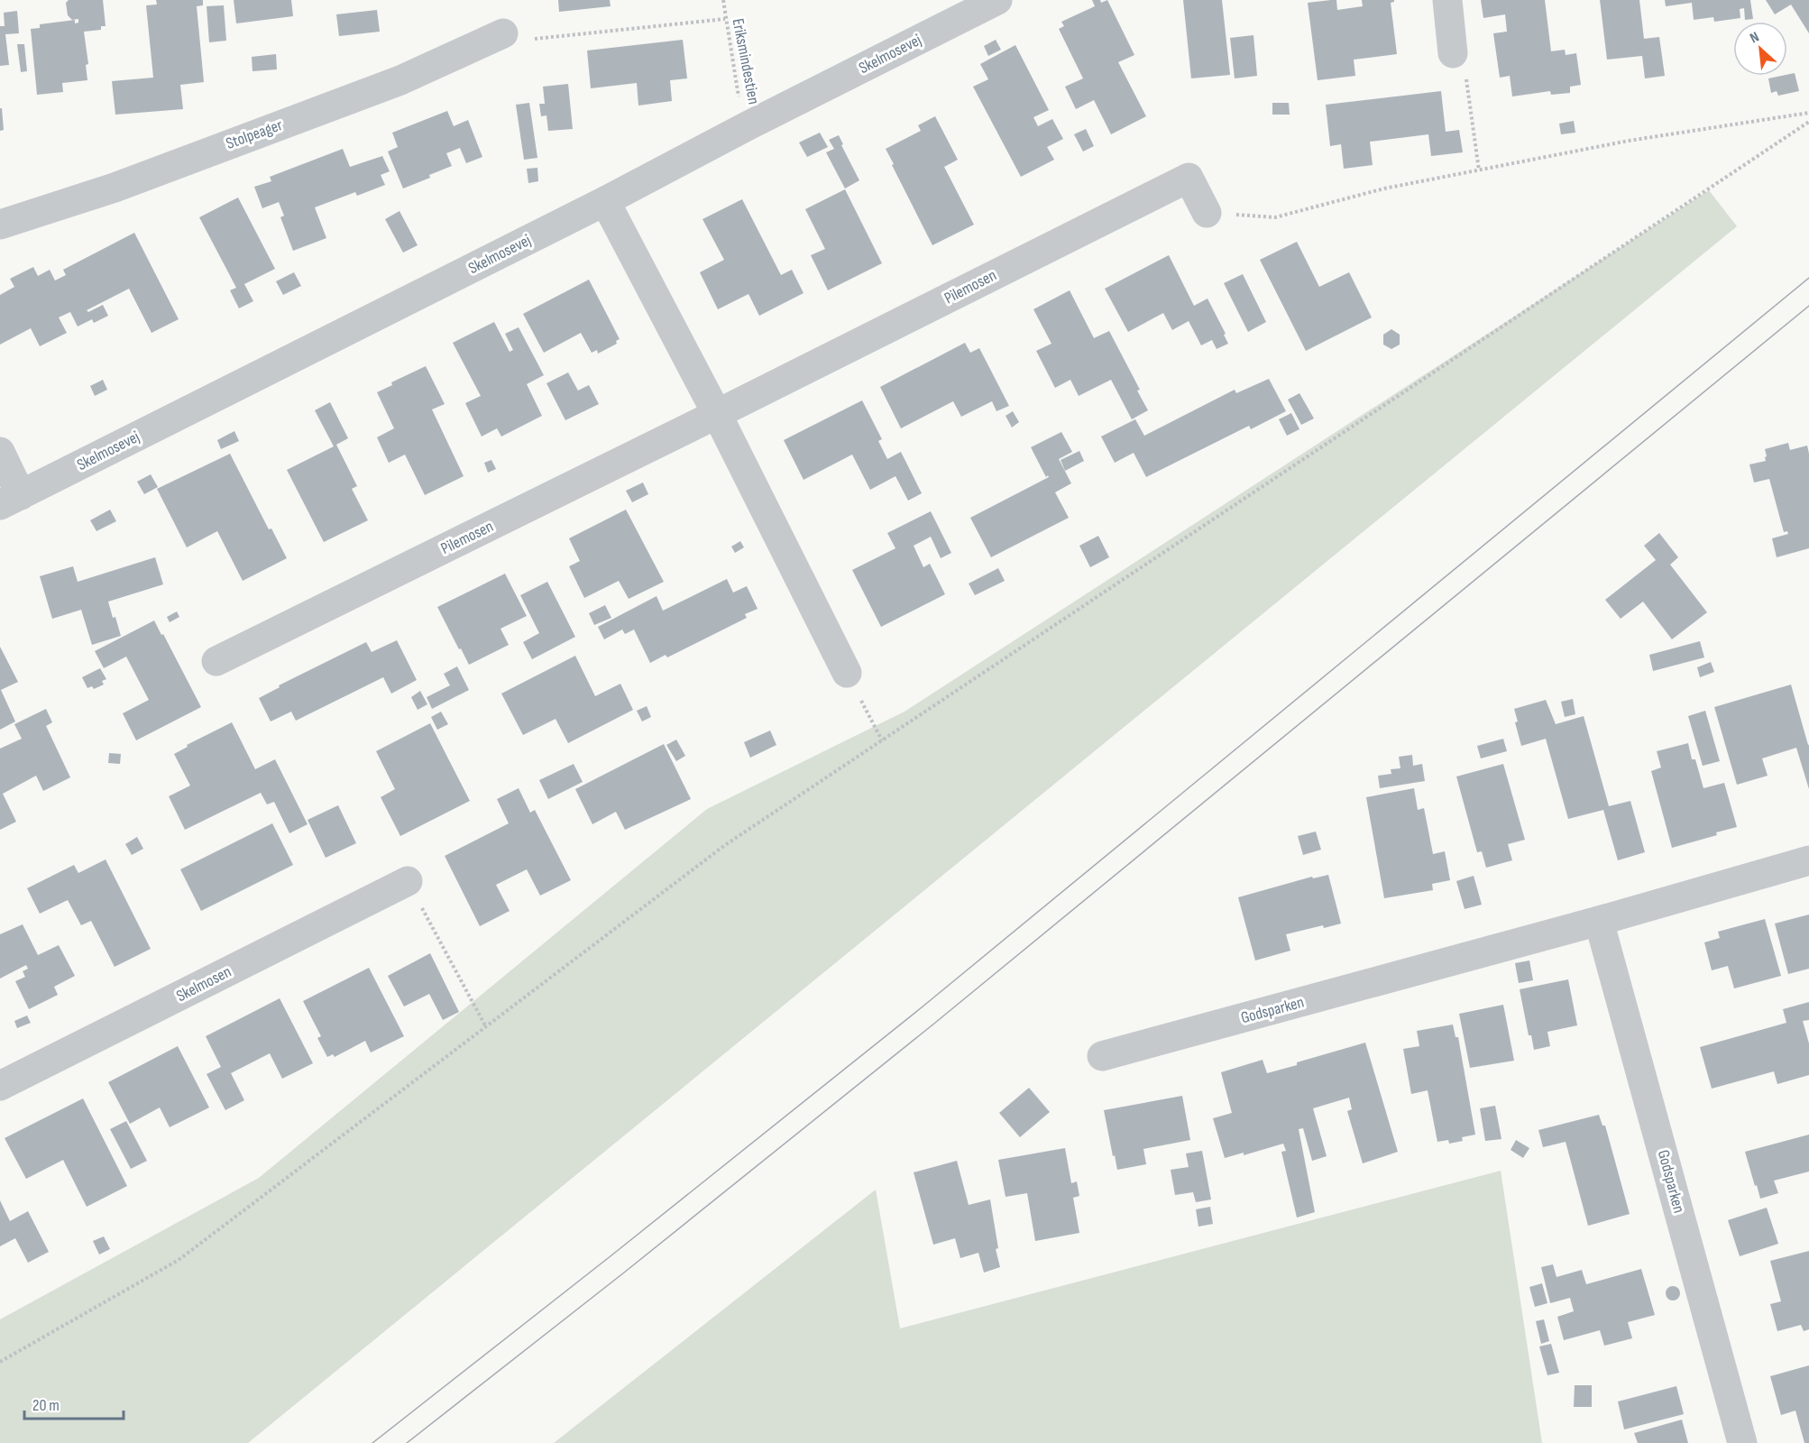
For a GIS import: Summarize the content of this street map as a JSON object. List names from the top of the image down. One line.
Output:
{"streets":{"street":["Skelmosevej","Stolpeager","Pilemosen","Skelmosen","Godsparken"],"path":["Eriksmindestien"]},"crossings":[["Skelmosevej","Eriksmindestien"]],"scale_bar":"20 m","north":"top left"}
